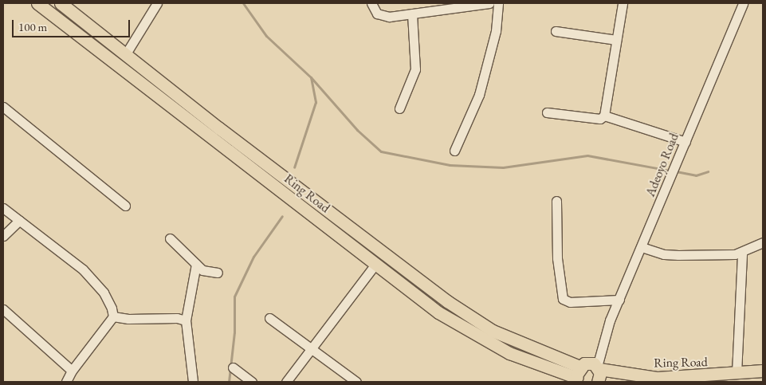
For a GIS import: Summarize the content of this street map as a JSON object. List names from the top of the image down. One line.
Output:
{"streets":{"main road":["Ring Road"],"street":["Adeoyo Road"]},"crossings":[["Adeoyo Road","Ring Road"]],"scale_bar":"100 m"}
